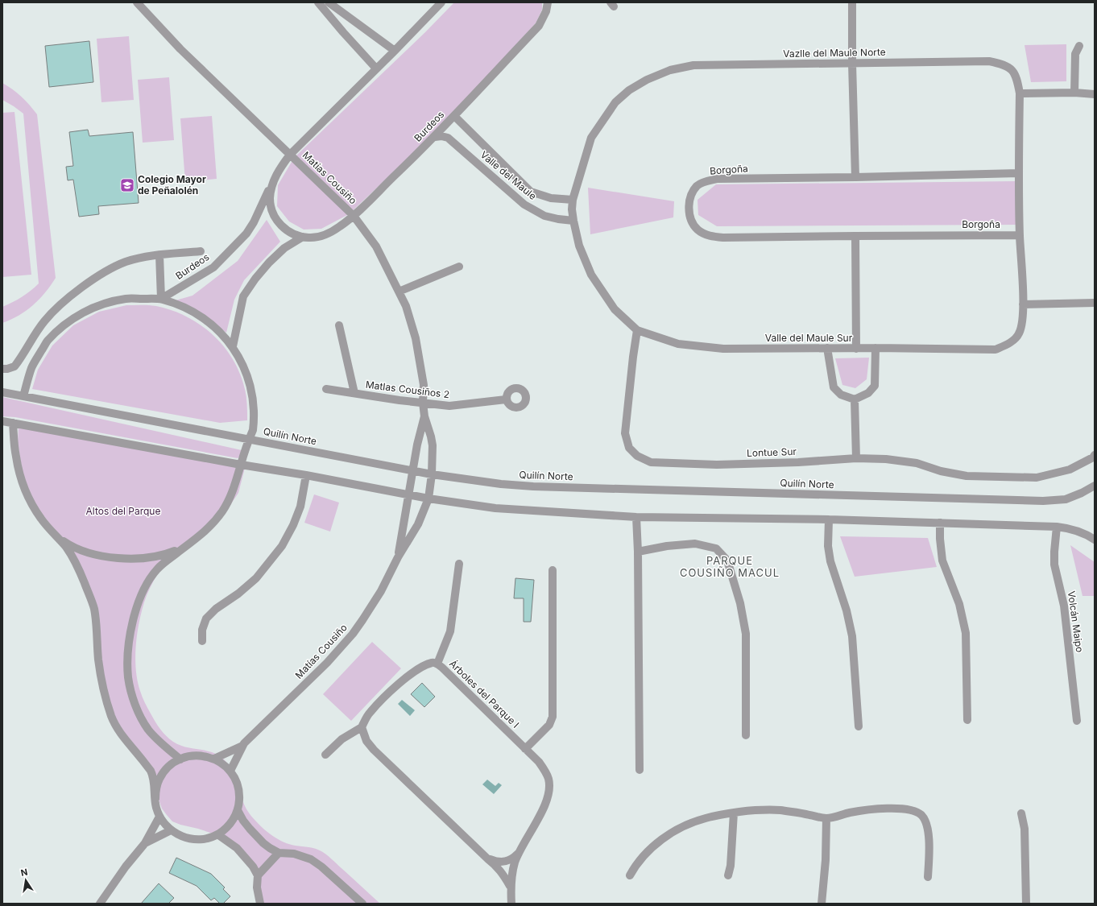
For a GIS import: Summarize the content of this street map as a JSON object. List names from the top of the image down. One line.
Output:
{"streets":{"street":["Vazlle del Maule Norte","Burdeos","Borgoña","Valle del Maule","Matías Cousiño","Valle del Maule Sur","MatIas Cousiños 2","Quilín Norte","Lontue Sur","Volcán Maipo","Árboles del Parque I"]},"crossings":[["Vazlle del Maule Norte","Borgoña"],["Vazlle del Maule Norte","Valle del Maule"],["Vazlle del Maule Norte","Valle del Maule Sur"],["Burdeos","Valle del Maule"],["Burdeos","Matías Cousiño"],["Borgoña","Valle del Maule Sur"],["Valle del Maule","Valle del Maule Sur"],["Matías Cousiño","MatIas Cousiños 2"],["Matías Cousiño","Quilín Norte"],["Valle del Maule Sur","Lontue Sur"]],"districts":["PARQUE COUSIÑO MACUL"],"parks":["Altos del Parque"],"places":{"school or university":["Colegio Mayor de Peñalolén"]},"north":"top"}
